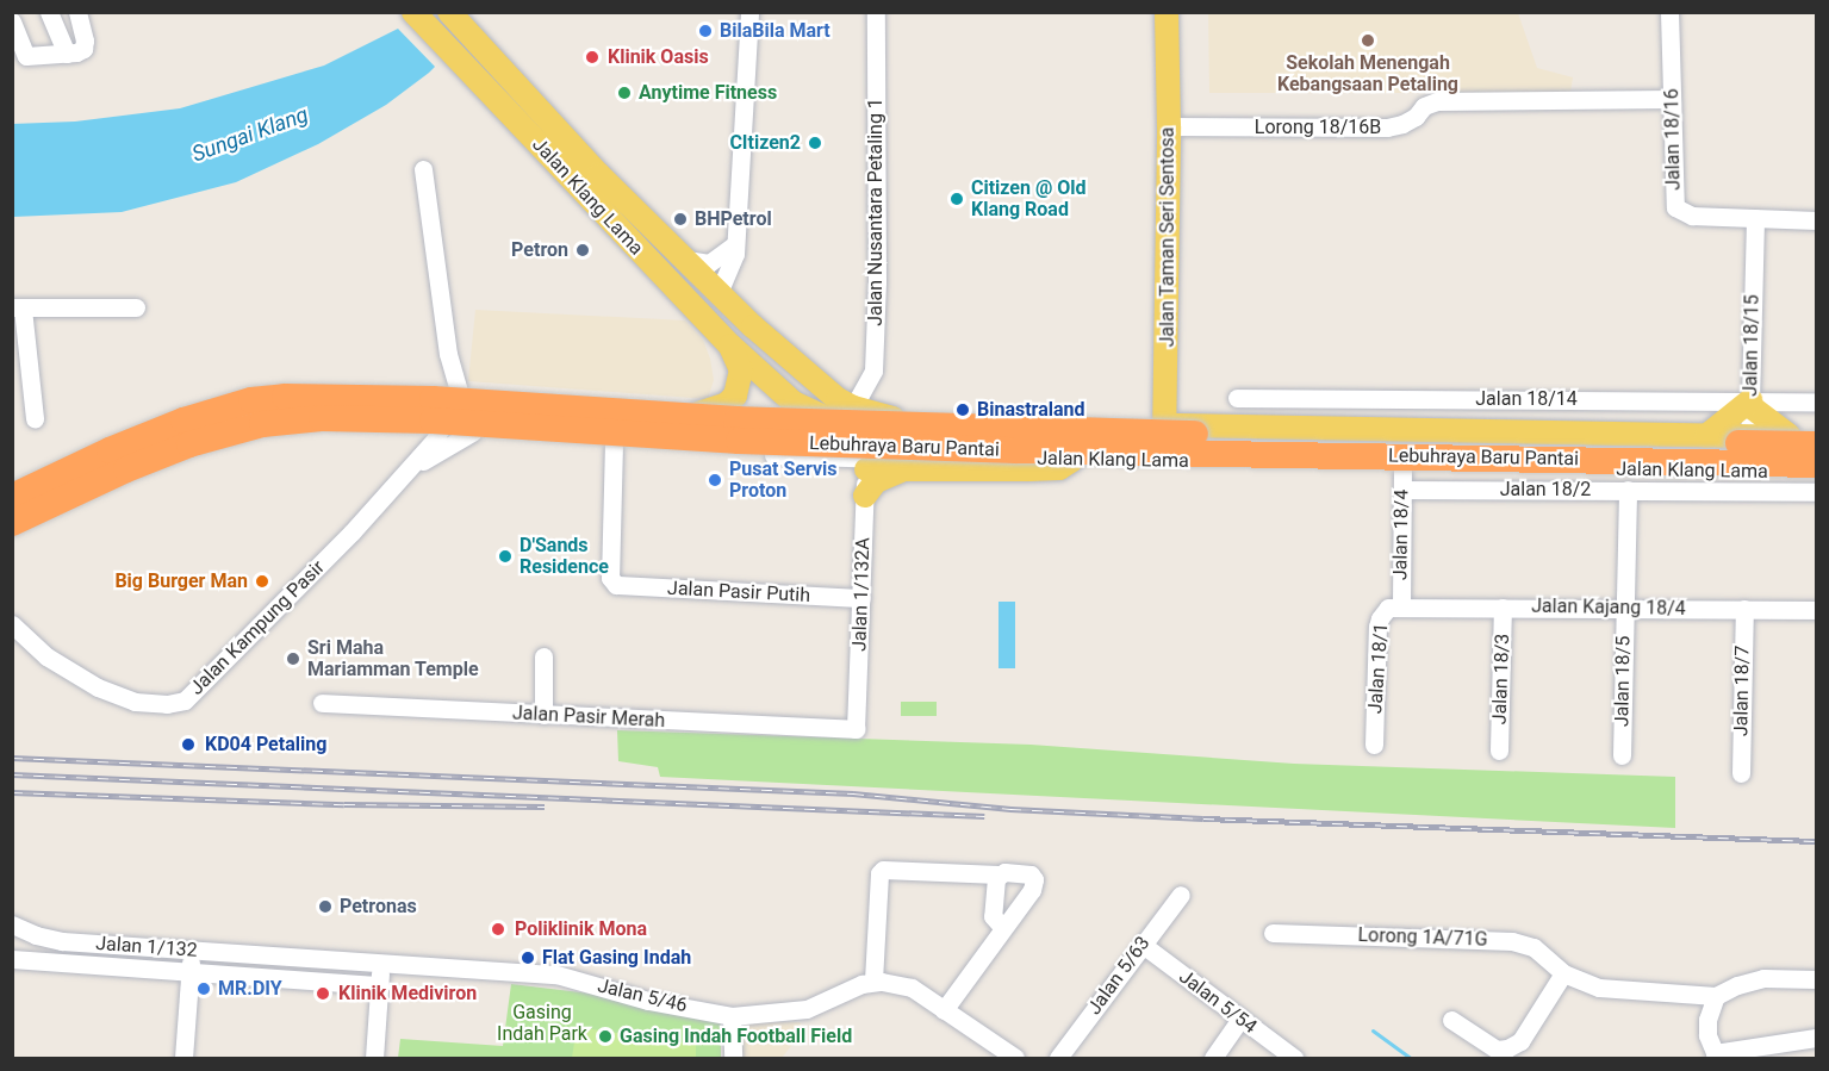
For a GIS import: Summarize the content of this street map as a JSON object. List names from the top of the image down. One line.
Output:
{"streets":{"highway":["Lebuhraya Baru Pantai"],"main road":["Jalan Klang Lama","Jalan Taman Seri Sentosa"],"street":["Lorong 18/16B","Jalan 18/16","Jalan Nusantara Petaling 1","Jalan 18/15","Jalan 18/14","Jalan 18/2","Jalan 18/4","Jalan Pasir Putih","Jalan 1/132A","Jalan Kajang 18/4","Jalan Kampung Pasir","Jalan 18/1","Jalan 18/3","Jalan 18/5","Jalan 18/7","Jalan Pasir Merah","Lorong 1A/71G","Jalan 1/132","Jalan 5/63","Jalan 5/46","Jalan 5/54"]},"crossings":[["Lorong 18/16B","Jalan 18/16"],["Lorong 18/16B","Jalan Taman Seri Sentosa"],["Jalan 18/16","Jalan 18/15"],["Jalan Klang Lama","Jalan Nusantara Petaling 1"],["Jalan Klang Lama","Jalan Taman Seri Sentosa"],["Jalan Klang Lama","Jalan 18/15"],["Jalan Klang Lama","Jalan 18/4"],["Jalan 18/15","Jalan 18/14"],["Jalan 18/2","Jalan 18/4"],["Jalan 18/2","Jalan 18/5"],["Jalan 18/4","Jalan Kajang 18/4"],["Jalan 18/4","Jalan 18/1"],["Jalan Pasir Putih","Jalan 1/132A"],["Jalan 1/132A","Jalan Pasir Merah"],["Jalan Kajang 18/4","Jalan 18/1"],["Jalan Kajang 18/4","Jalan 18/3"],["Jalan Kajang 18/4","Jalan 18/5"],["Jalan Kajang 18/4","Jalan 18/7"],["Jalan 1/132","Jalan 5/46"],["Jalan 5/63","Jalan 5/54"]],"water":["Sungai Klang"],"parks":["Gasing Indah Park"],"places":["BilaBila Mart","Sekolah Menengah Kebangsaan Petaling","Klinik Oasis","Anytime Fitness","CItizen2","Citizen @ Old Klang Road","BHPetrol","Petron","Binastraland","Pusat Servis Proton","D'Sands Residence","Big Burger Man","Sri Maha Mariamman Temple","KD04 Petaling","Petronas","Poliklinik Mona","Flat Gasing Indah","MR.DIY","Klinik Mediviron","Gasing Indah Football Field"]}
